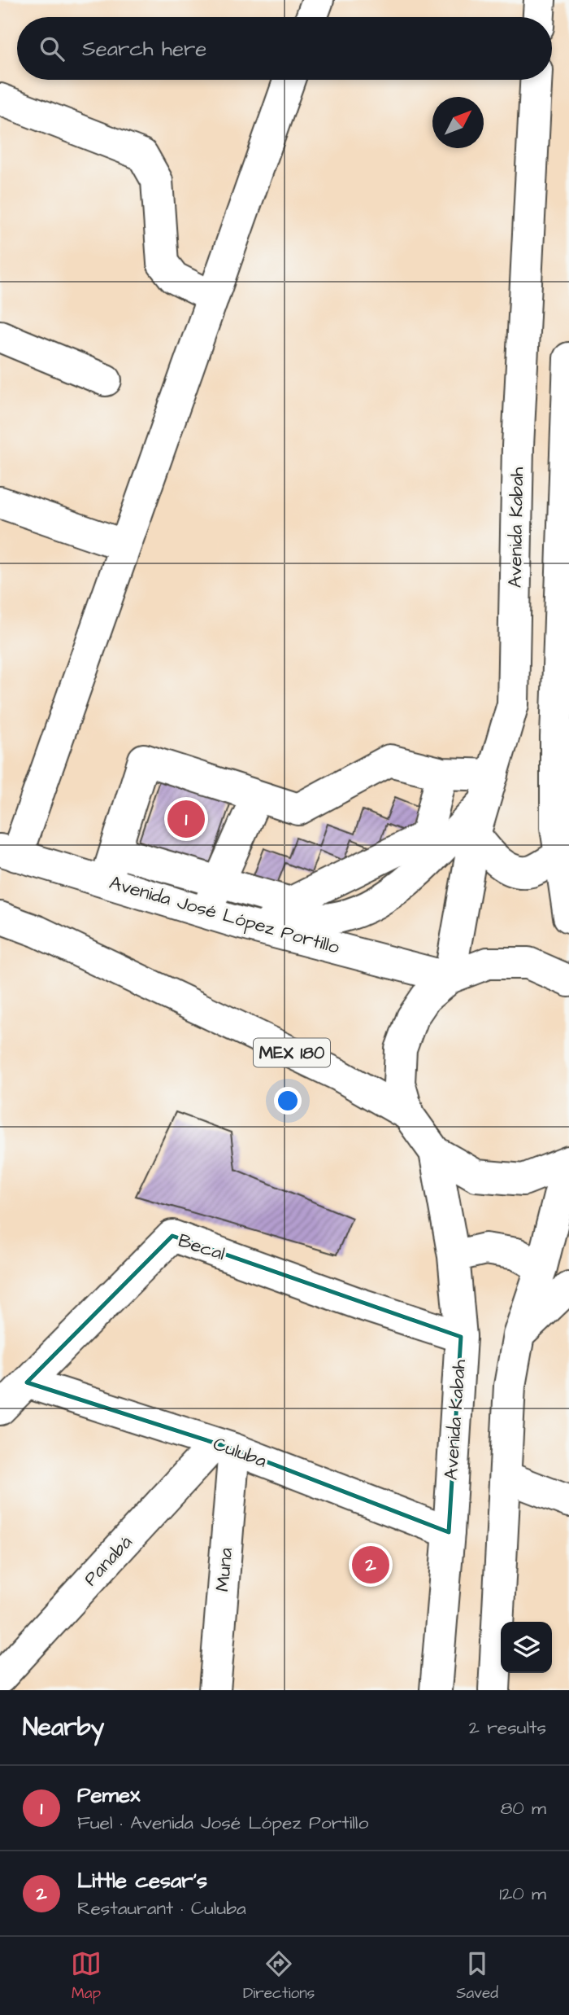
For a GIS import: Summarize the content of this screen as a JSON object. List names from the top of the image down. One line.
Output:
{"streets":{"main road":["Avenida Kabah","Avenida José López Portillo","MEX 180","Becal","Culuba","Panabá","Muna"]},"crossings":[["Avenida Kabah","Avenida José López Portillo"],["Avenida Kabah","Becal"],["Avenida Kabah","Culuba"],["Becal","Culuba"],["Culuba","Panabá"],["Culuba","Muna"],["Panabá","Muna"]],"north":"top right","page":{"search":"Search here","pins":["1","2"],"heading":["Nearby","2 results"],"list":[{"mark":"1","name":"Pemex","note":"Fuel · Avenida José López Portillo","value":"80 m"},{"mark":"2","name":"Little cesar's","note":"Restaurant · Culuba","value":"120 m"}],"nav":["Map","Directions","Saved"]}}
